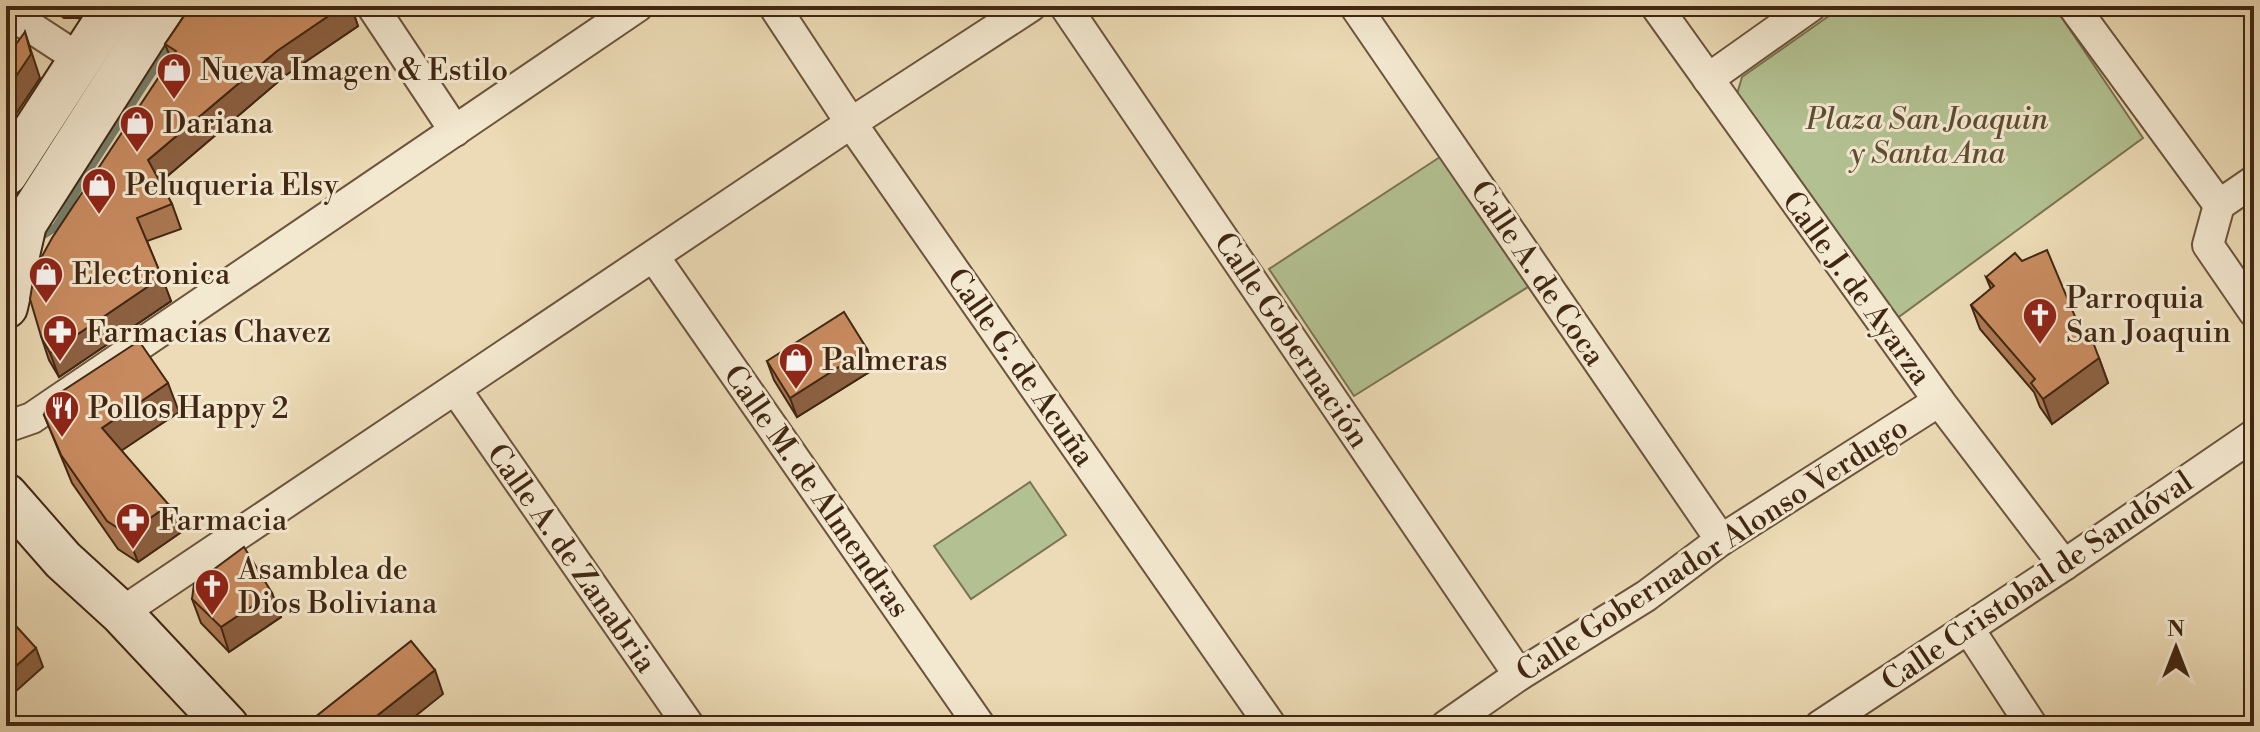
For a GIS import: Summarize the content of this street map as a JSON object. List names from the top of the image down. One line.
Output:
{"streets":{"street":["Calle A. de Coca","Calle J. de Ayarza","Calle Gobernación","Calle G. de Acuña","Calle M. de Almendras","Calle Gobernador Alonso Verdugo","Calle A. de Zanabria","Calle Cristobal de Sandóval"]},"crossings":[["Calle A. de Coca","Calle Gobernador Alonso Verdugo"],["Calle J. de Ayarza","Calle Gobernador Alonso Verdugo"],["Calle J. de Ayarza","Calle Cristobal de Sandóval"],["Calle Gobernación","Calle Gobernador Alonso Verdugo"]],"parks":["Plaza San Joaquin y Santa Ana"],"places":{"shop":["Nueva Imagen & Estilo","Dariana","Peluqueria Elsy","Electronica","Palmeras"],"church":["Parroquia San Joaquin","Asamblea de Dios Boliviana"],"pharmacy":["Farmacias Chavez","Farmacia"],"restaurant":["Pollos Happy 2"]},"north":"top"}
